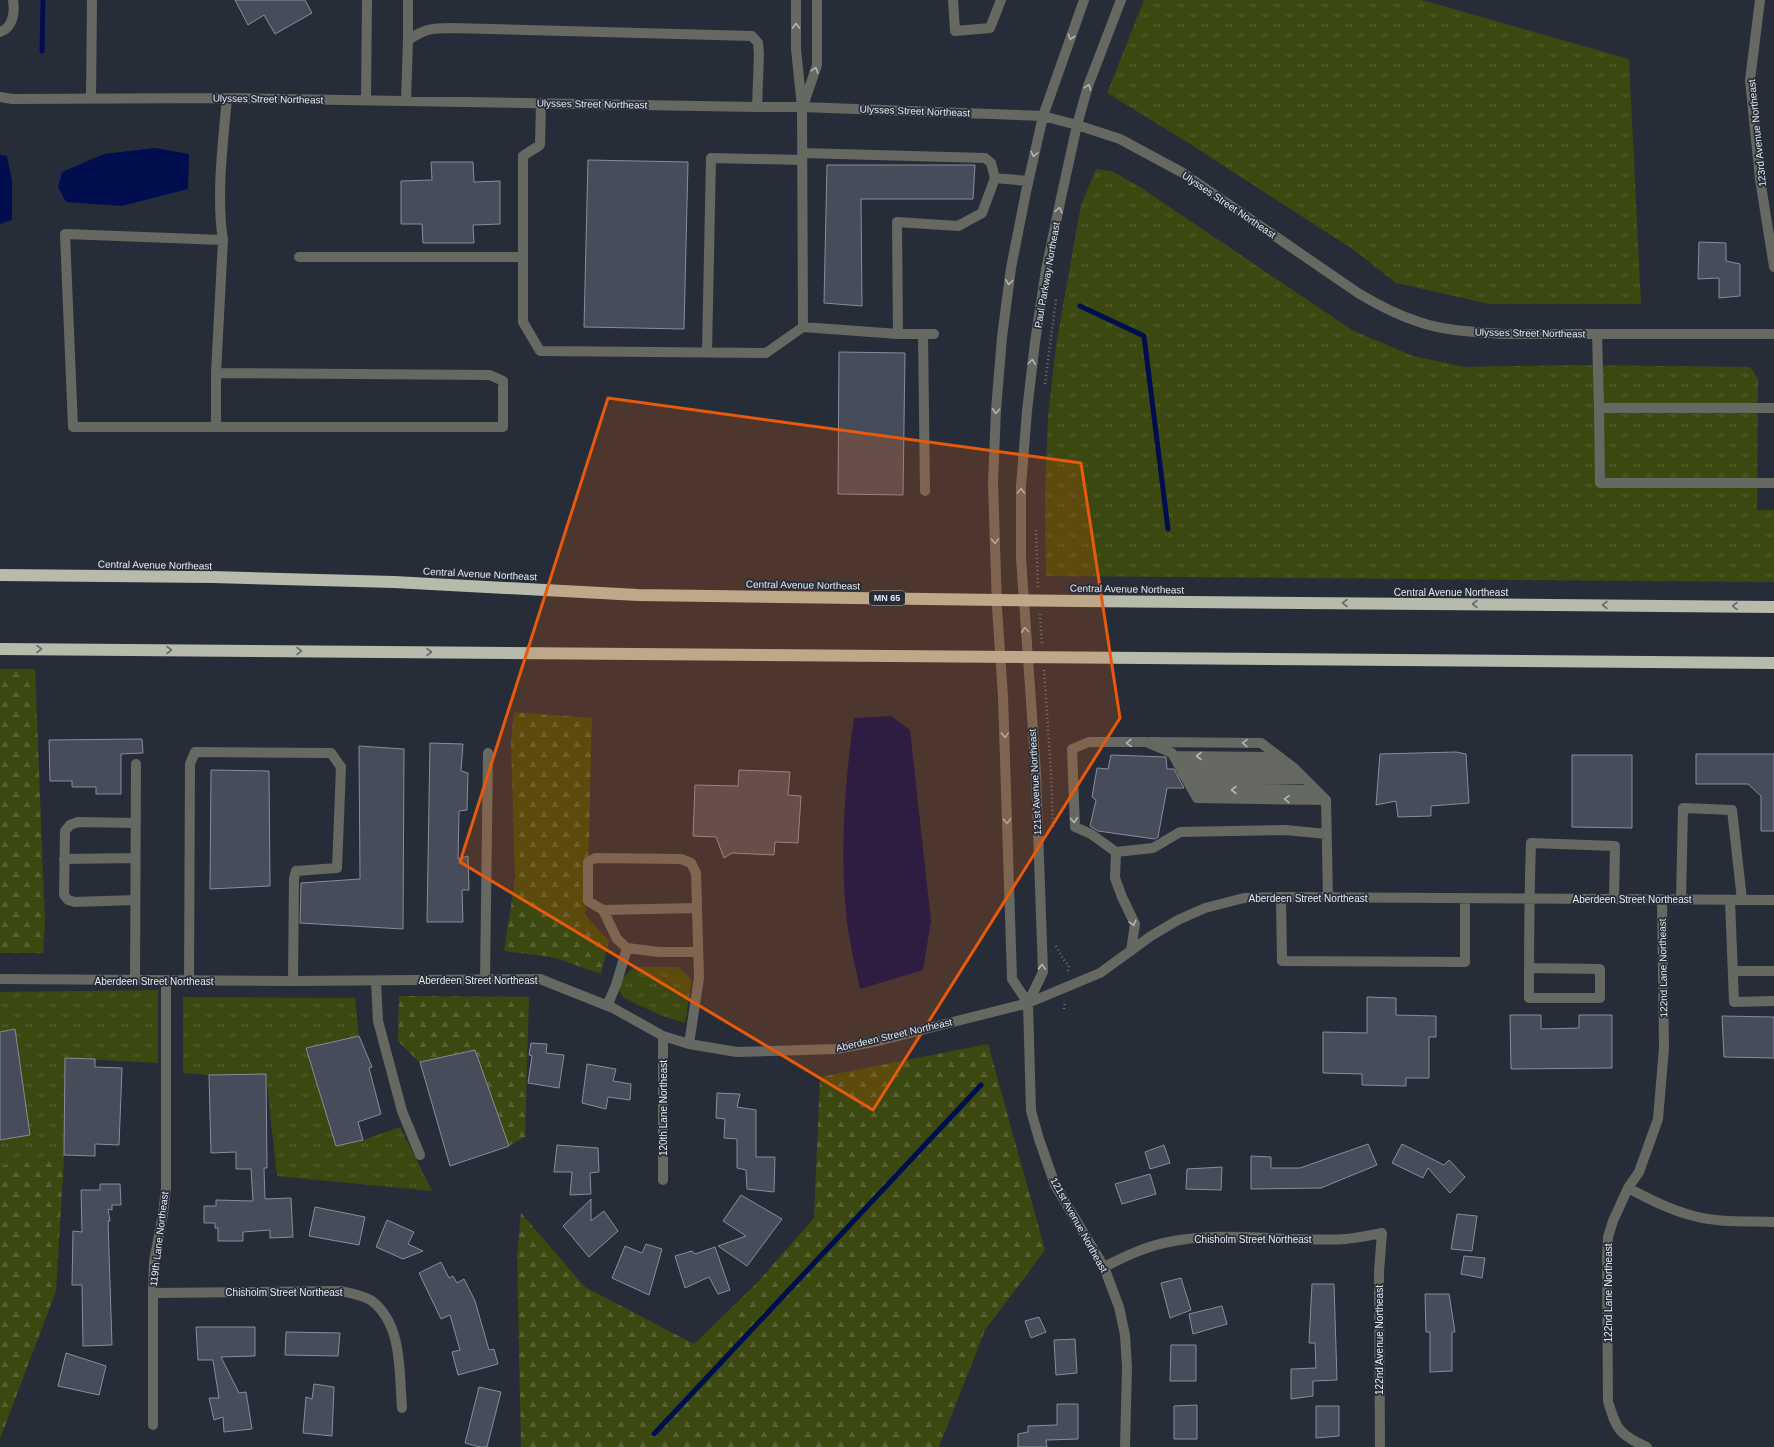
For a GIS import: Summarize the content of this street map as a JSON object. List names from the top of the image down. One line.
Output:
{"streets":{"highway":["Central Avenue Northeast","MN 65"],"street":["Ulysses Street Northeast","123rd Avenue Northeast","Paul Parkway Northeast","121st Avenue Northeast","Aberdeen Street Northeast","122nd Lane Northeast","120th Lane Northeast","119th Lane Northeast","Chisholm Street Northeast","122nd Avenue Northeast"]},"crossings":[["Ulysses Street Northeast","Paul Parkway Northeast"],["Paul Parkway Northeast","121st Avenue Northeast"],["121st Avenue Northeast","Aberdeen Street Northeast"],["121st Avenue Northeast","Chisholm Street Northeast"],["Aberdeen Street Northeast","122nd Lane Northeast"],["Aberdeen Street Northeast","120th Lane Northeast"],["Aberdeen Street Northeast","119th Lane Northeast"],["119th Lane Northeast","Chisholm Street Northeast"],["Chisholm Street Northeast","122nd Avenue Northeast"]]}
